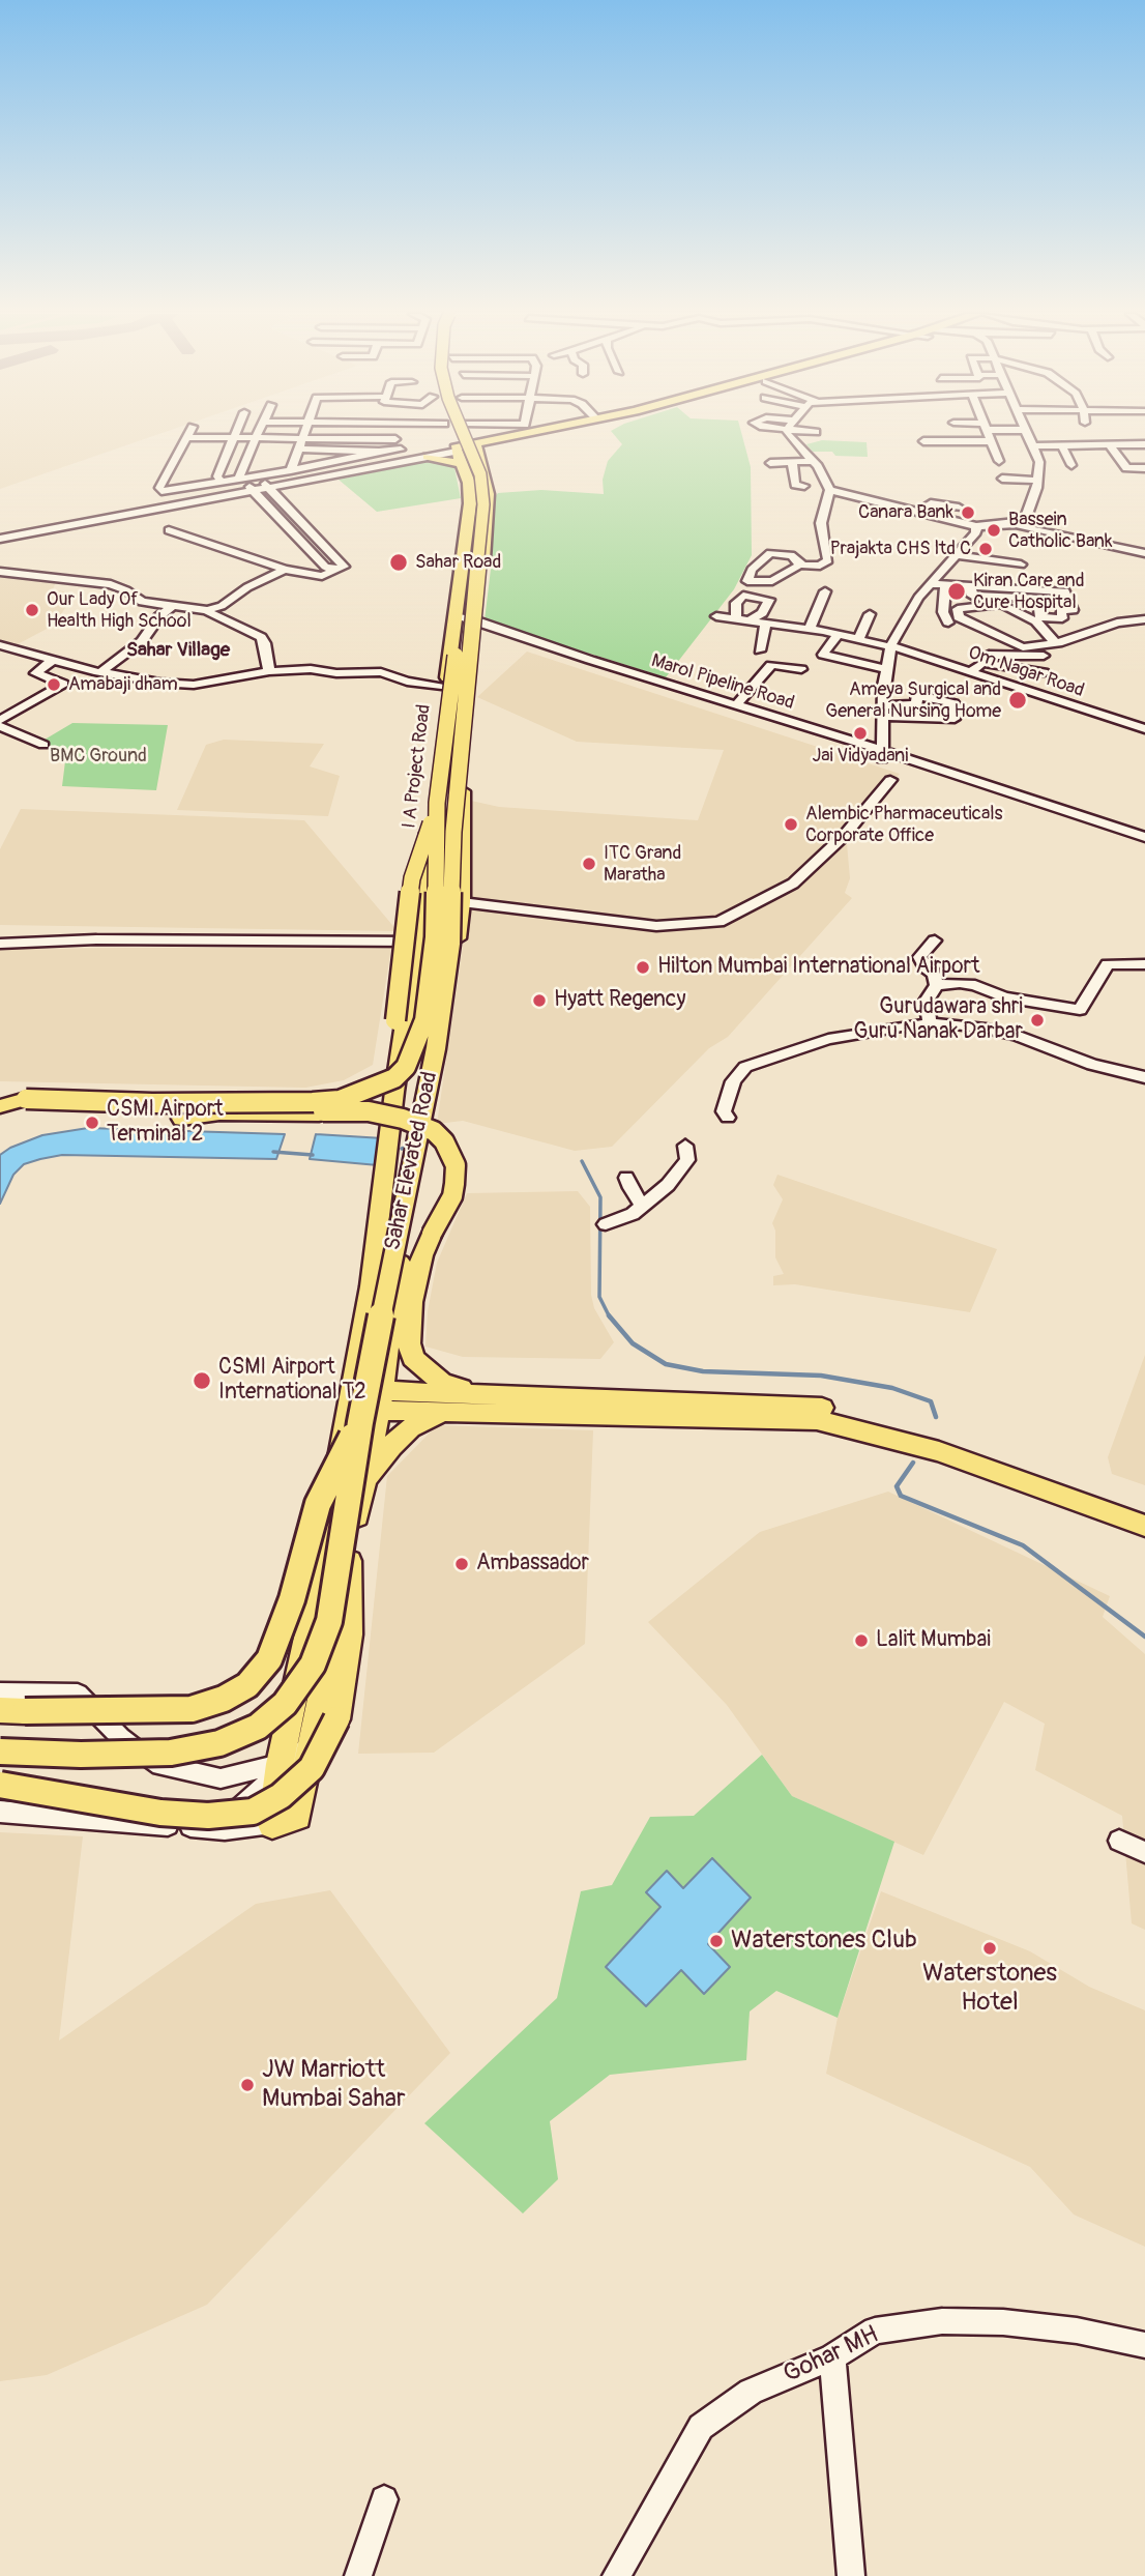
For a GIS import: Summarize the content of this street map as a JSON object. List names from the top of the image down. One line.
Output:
{"streets":{"main road":["I A Project Road","Sahar Elevated Road"],"street":["Om Nagar Road","Marol Pipeline Road","Gohar MH"]},"crossings":[["Marol Pipeline Road","I A Project Road"],["I A Project Road","Sahar Elevated Road"]],"districts":["Sahar Village"],"parks":["BMC Ground"],"places":["Canara Bank","Bassein Catholic Bank","Prajakta CHS ltd C","Sahar Road","Kiran Care and Cure Hospital","Our Lady Of Health High School","Amabaji dham","Ameya Surgical and General Nursing Home","Jai Vidyadani","Alembic Pharmaceuticals Corporate Office","ITC Grand Maratha","Hilton Mumbai International Airport","Hyatt Regency","Gurudawara shri Guru Nanak Darbar","CSMI Airport Terminal 2","CSMI Airport International T2","Ambassador","Lalit Mumbai","Waterstones Club","Waterstones Hotel","JW Marriott Mumbai Sahar"]}
